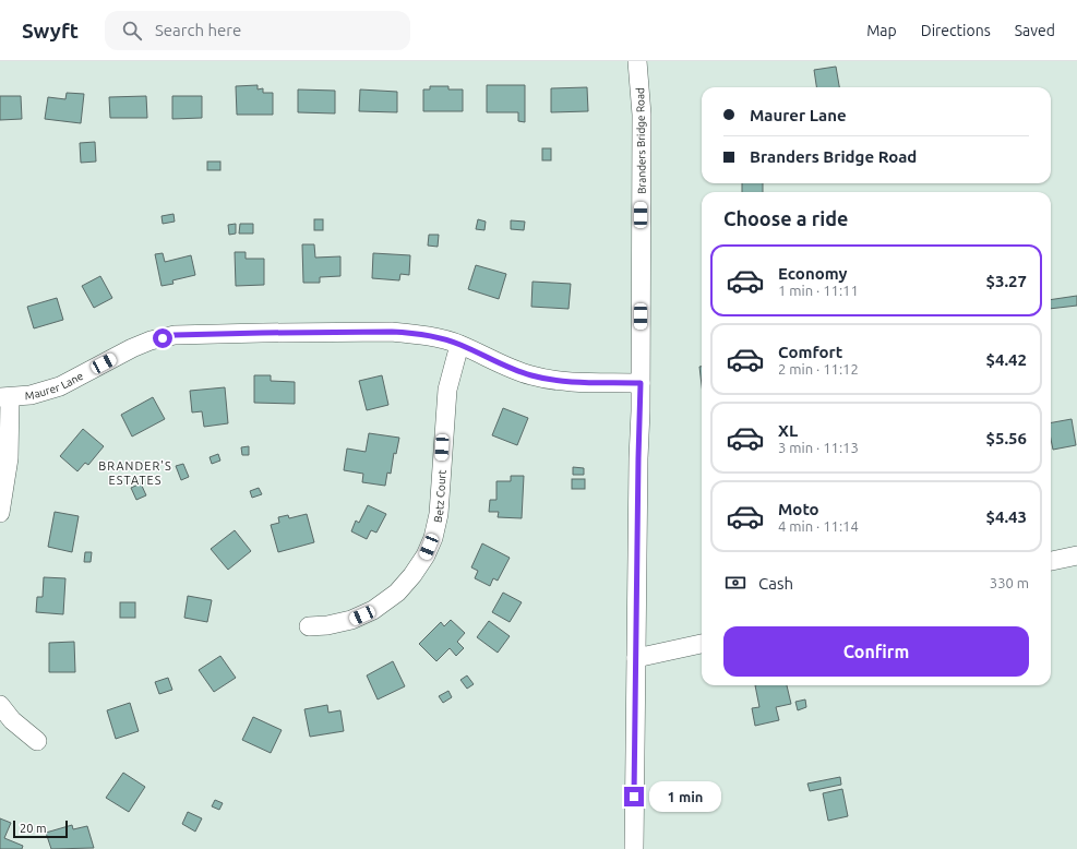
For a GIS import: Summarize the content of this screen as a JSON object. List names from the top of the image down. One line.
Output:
{"streets":{"street":["Branders Bridge Road","Maurer Lane","Betz Court"]},"crossings":[["Branders Bridge Road","Maurer Lane"],["Maurer Lane","Betz Court"]],"districts":["BRANDER'S ESTATES"],"scale_bar":"20 m","page":{"header":"Swyft","search":"Search here","nav":["Map","Directions","Saved"],"banner":["Maurer Lane","Branders Bridge Road"],"heading":"Choose a ride","list":[{"name":"Economy","note":"1 min · 11:11","value":"$3.27"},{"name":"Comfort","note":"2 min · 11:12","value":"$4.42"},{"name":"XL","note":"3 min · 11:13","value":"$5.56"},{"name":"Moto","note":"4 min · 11:14","value":"$4.43"}],"pay":["Cash","330 m"],"buttons":"Confirm","bubble":"1 min","scale":"20 m"}}
